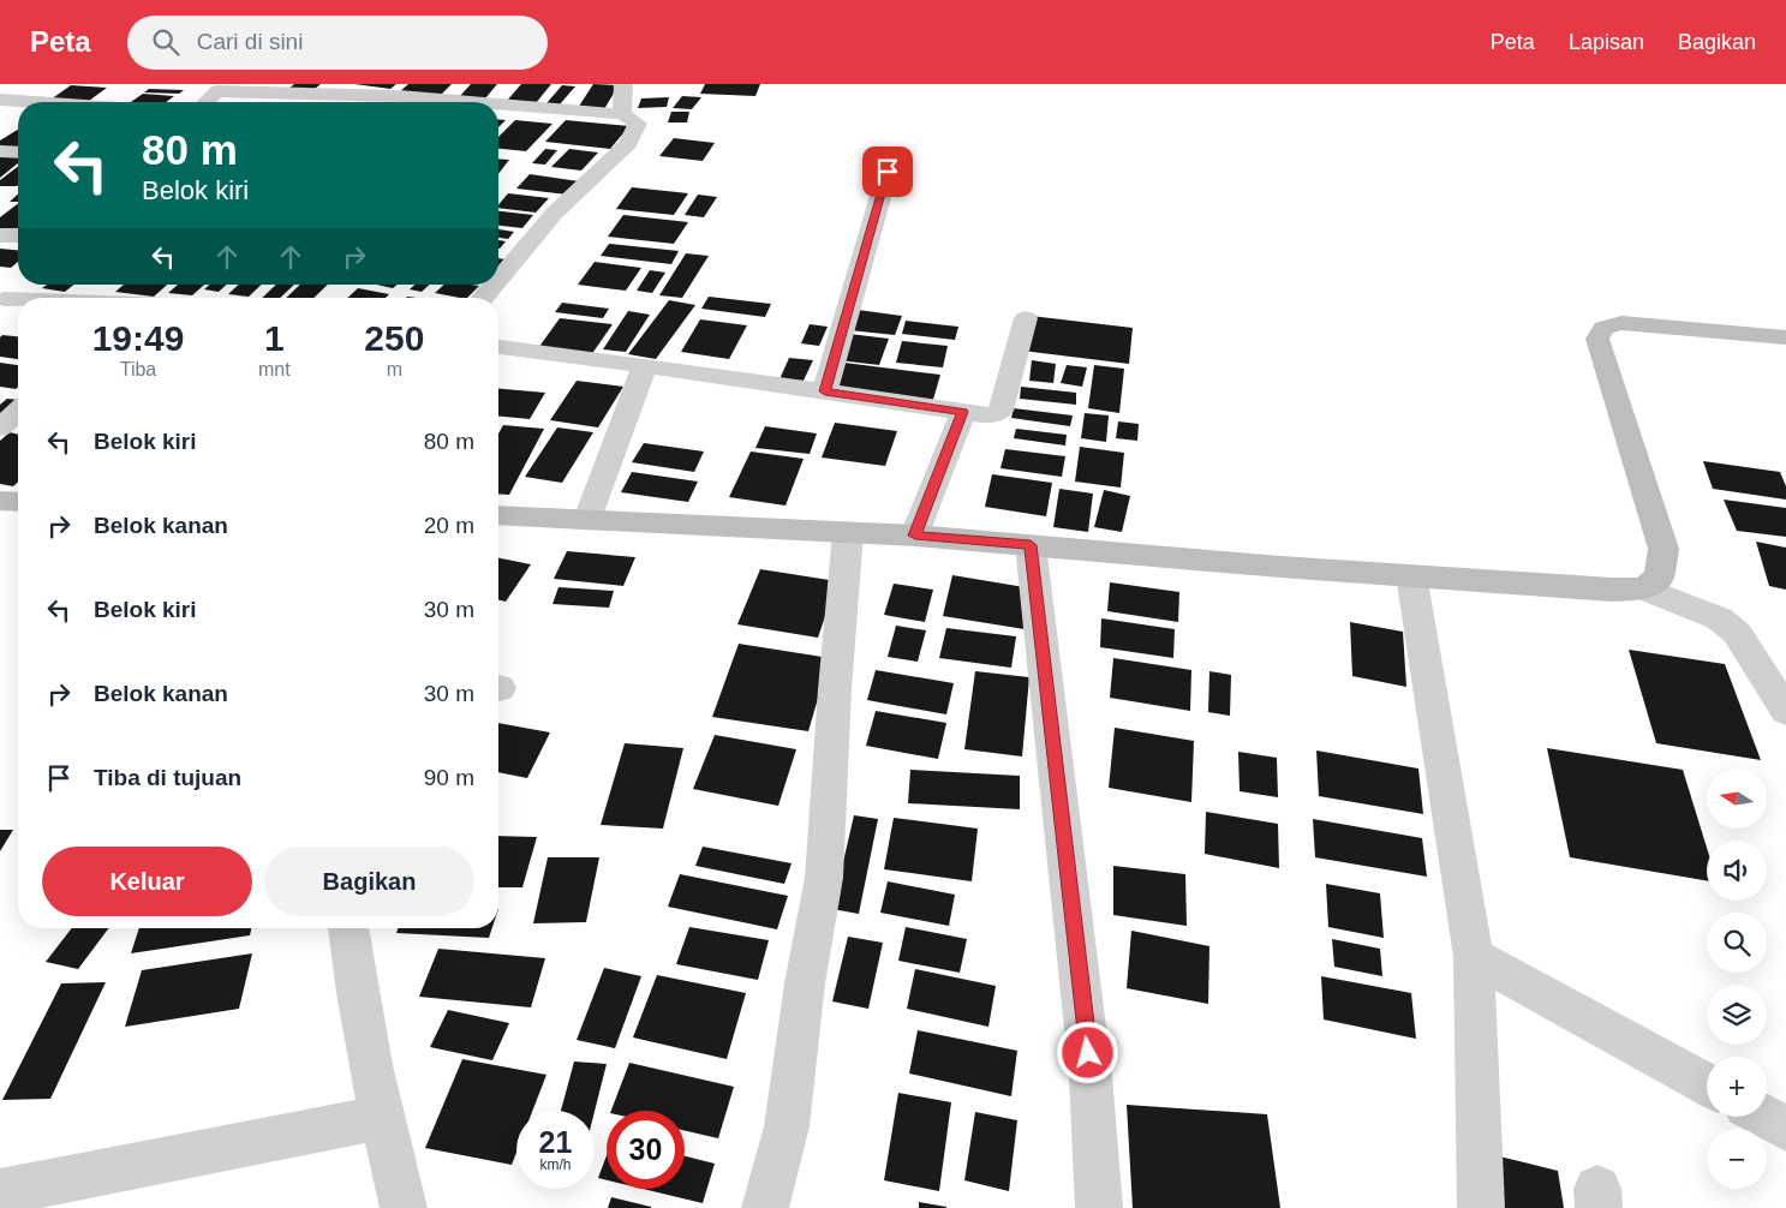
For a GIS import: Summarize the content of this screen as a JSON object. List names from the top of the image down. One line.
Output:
{"north":"left","page":{"header":"Peta","search":"Cari di sini","nav":["Peta","Lapisan","Bagikan"],"turn":["80 m","Belok kiri"],"eta":["19:49","Tiba","1","mnt","250","m"],"list":[{"name":"Belok kiri","value":"80 m"},{"name":"Belok kanan","value":"20 m"},{"name":"Belok kiri","value":"30 m"},{"name":"Belok kanan","value":"30 m"},{"name":"Tiba di tujuan","value":"90 m"}],"map_buttons":["+","−"],"buttons":["Keluar","Bagikan"],"speed":"21 km/h","limit":"30"}}
